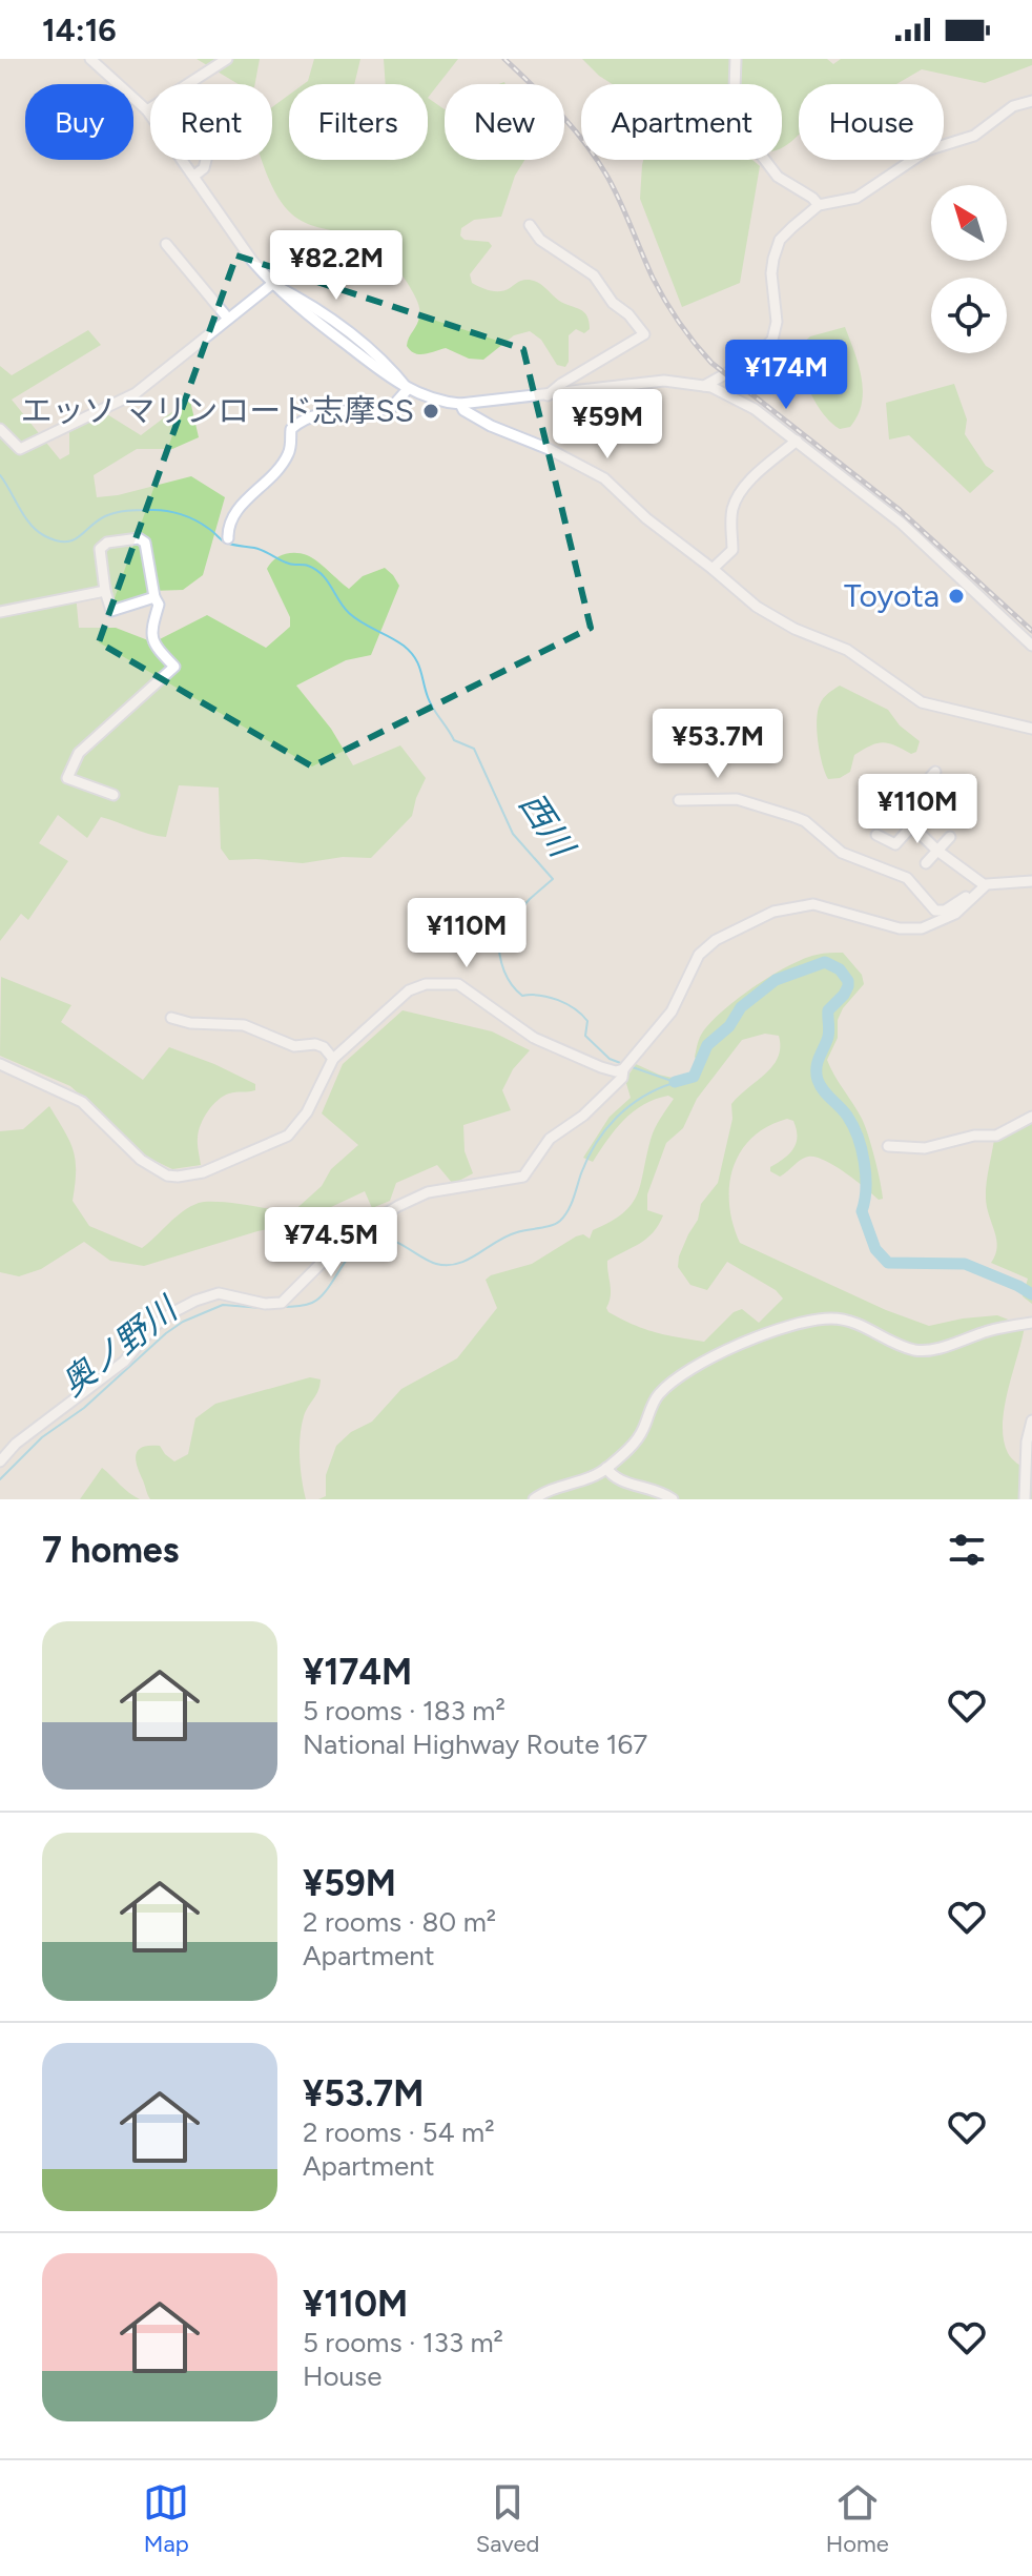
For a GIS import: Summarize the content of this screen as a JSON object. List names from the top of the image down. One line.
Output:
{"water":["西川","奥ノ野川"],"places":["エッソ マリンロード志摩SS","Toyota"],"north":"top left","page":{"status":"14:16","chip":["Buy","Rent","Filters","New","Apartment","House"],"price":["¥82.2M","¥174M","¥59M","¥53.7M","¥110M","¥110M","¥74.5M"],"heading":"7 homes","list":[{"name":"¥174M","note":"5 rooms · 183 m² · National Highway Route 167"},{"name":"¥59M","note":"2 rooms · 80 m² · Apartment"},{"name":"¥53.7M","note":"2 rooms · 54 m² · Apartment"},{"name":"¥110M","note":"5 rooms · 133 m² · House"}],"tabs":["Map","Saved","Home"]}}
